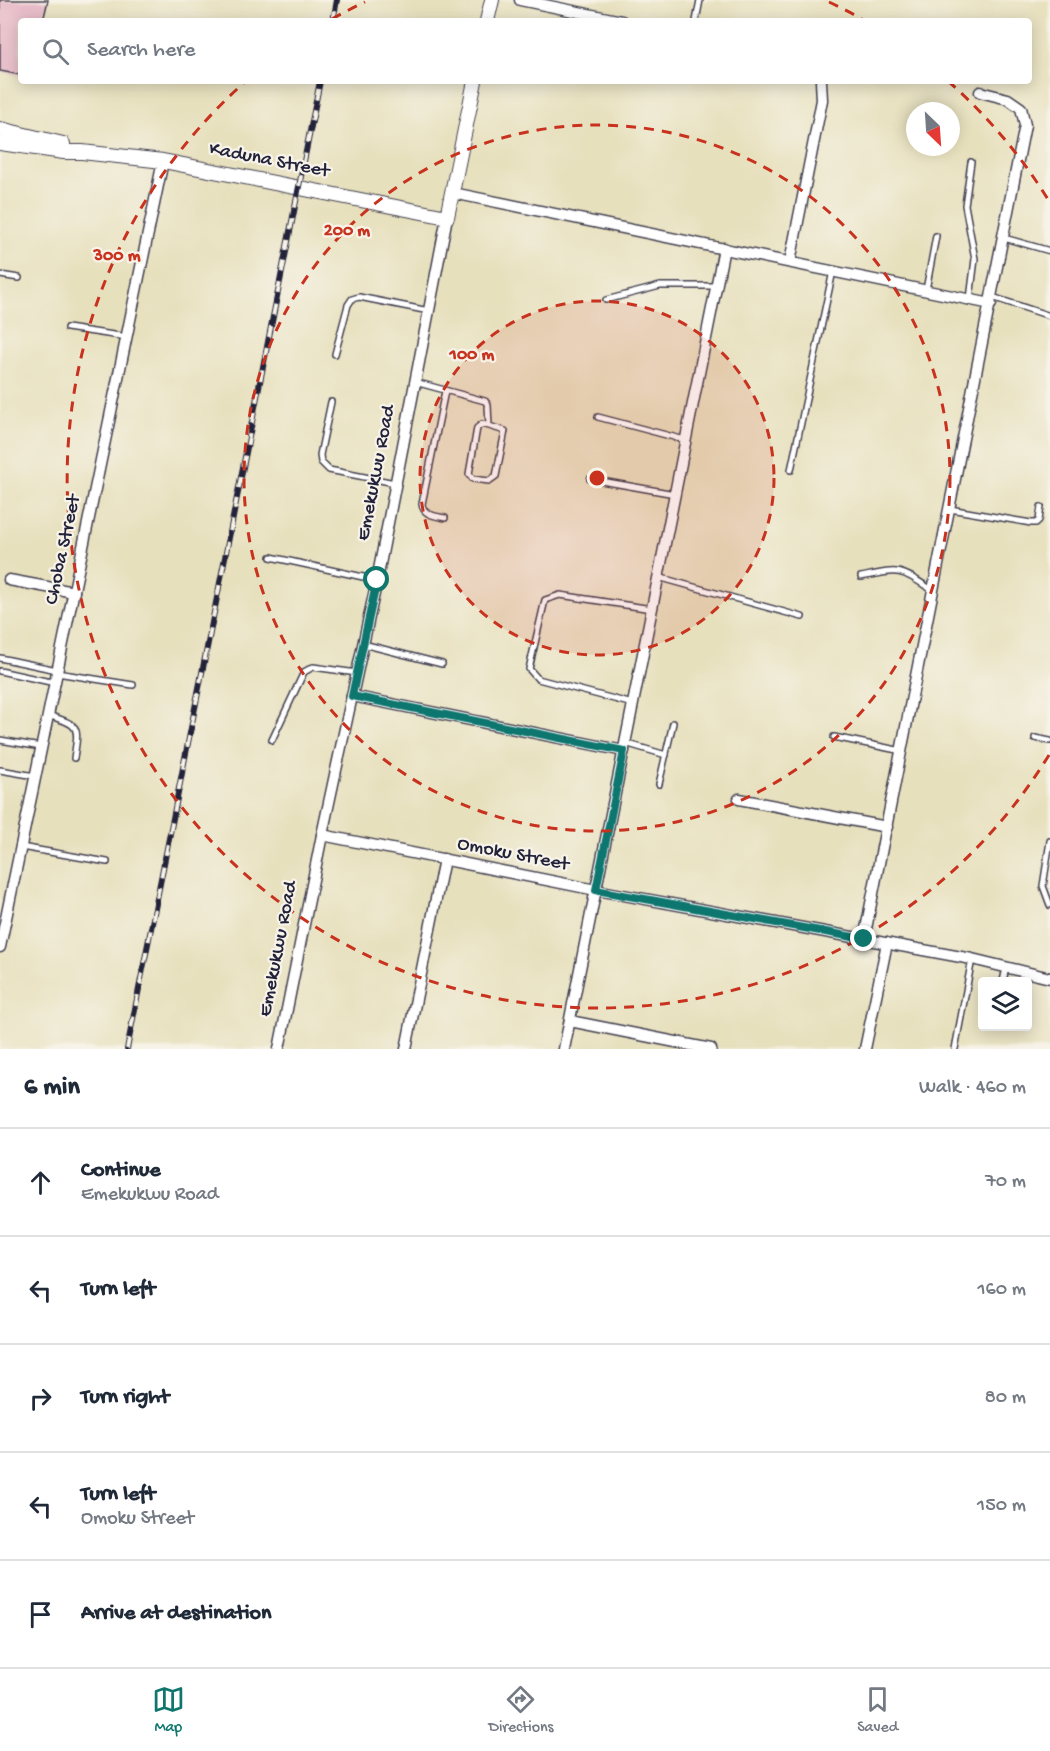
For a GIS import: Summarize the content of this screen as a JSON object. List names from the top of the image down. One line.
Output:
{"streets":{"street":["Kaduna Street","Emekukwu Road","Choba Street","Omoku Street"]},"crossings":[["Kaduna Street","Emekukwu Road"],["Kaduna Street","Choba Street"],["Emekukwu Road","Omoku Street"]],"north":"bottom right","page":{"search":"Search here","heading":["6 min","Walk · 460 m"],"list":[["Continue","Emekukwu Road","70 m"],["Turn left","160 m"],["Turn right","80 m"],["Turn left","Omoku Street","150 m"],"Arrive at destination"],"nav":["Map","Directions","Saved"]},"rings":["200 m","300 m","100 m"]}
